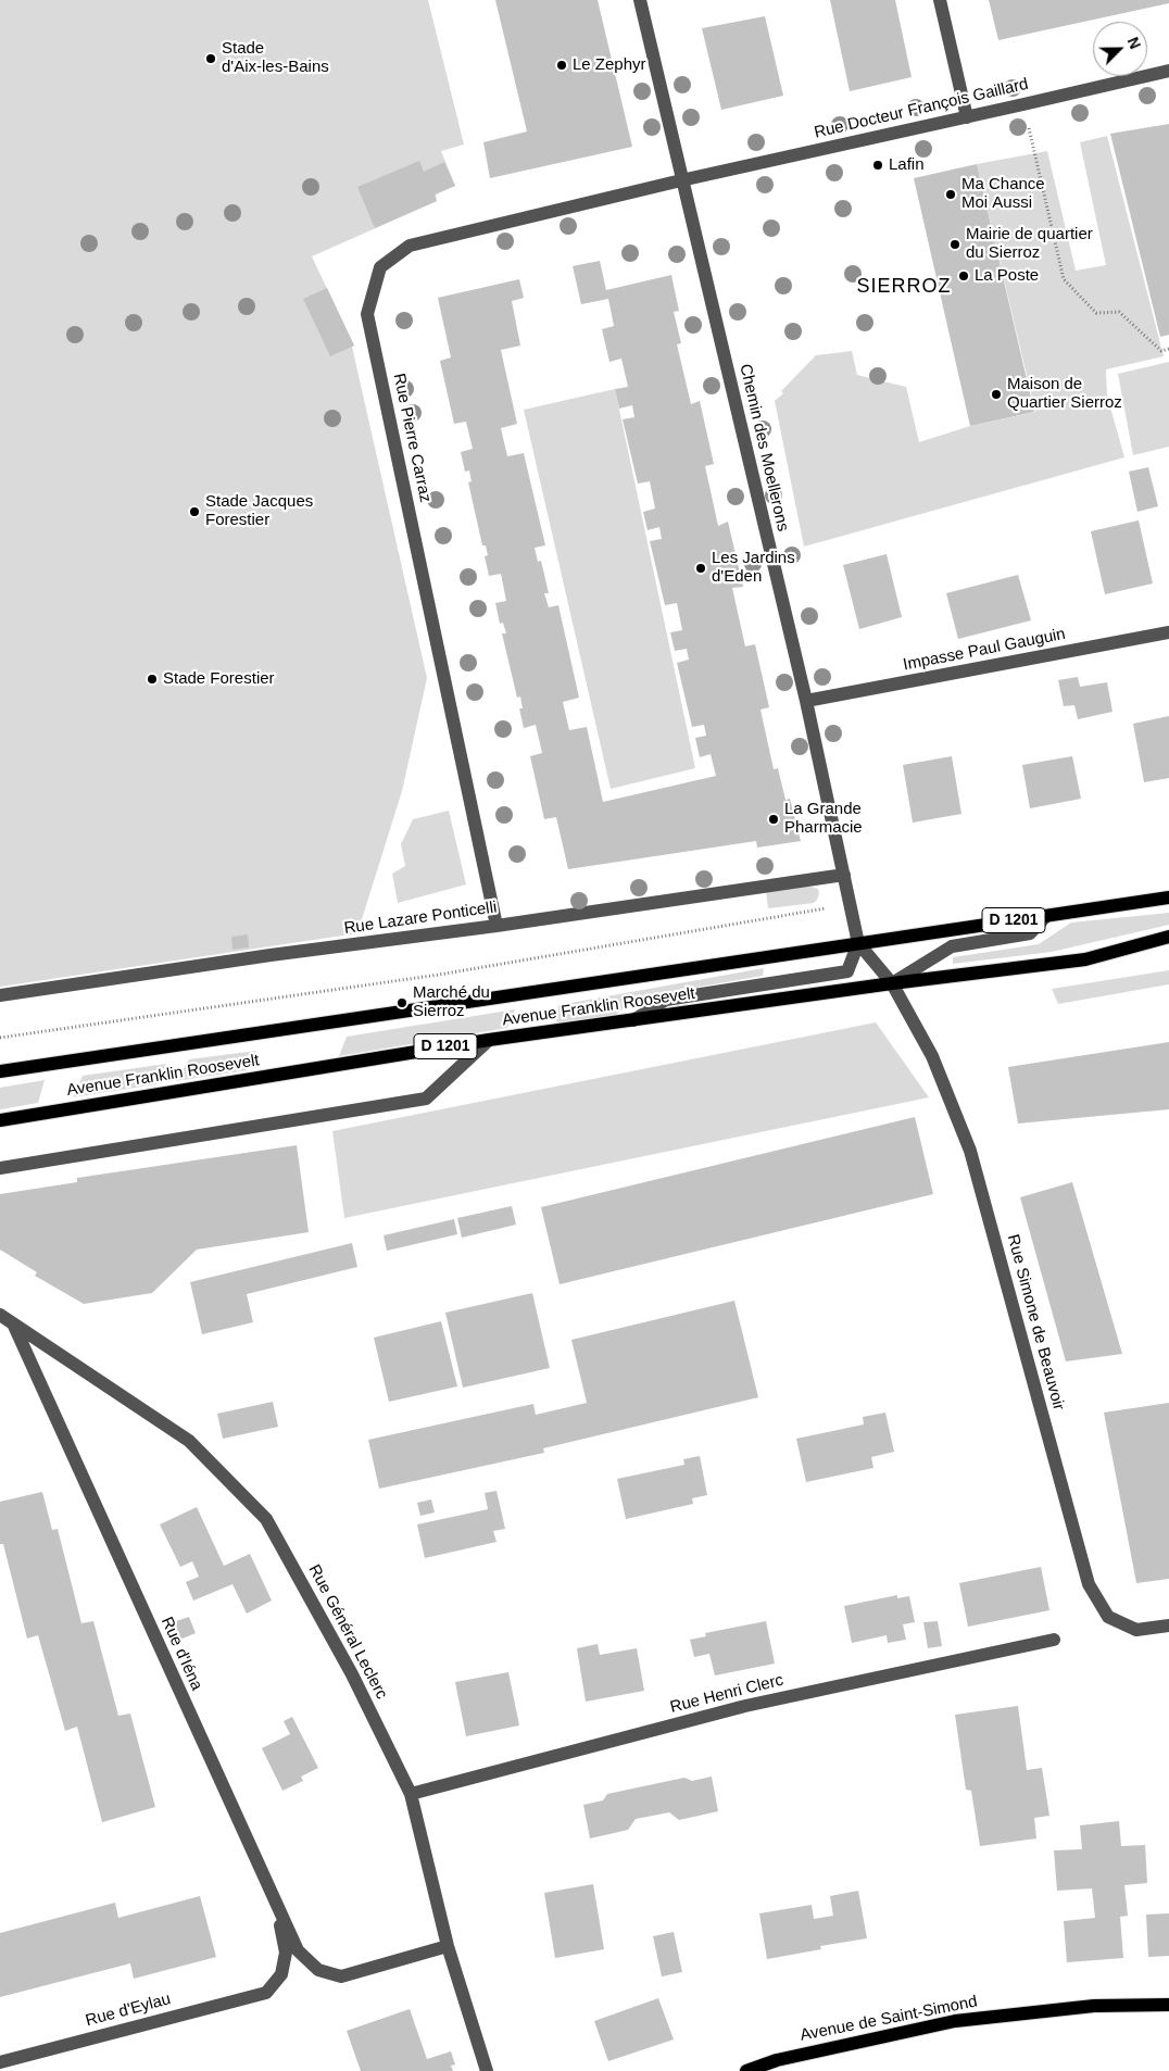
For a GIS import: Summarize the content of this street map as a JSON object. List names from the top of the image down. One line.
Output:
{"streets":{"main road":["D 1201","Avenue Franklin Roosevelt","Avenue de Saint-Simond"],"street":["Rue Docteur François Gaillard","Rue Pierre Carraz","Chemin des Moellerons","Impasse Paul Gauguin","Rue Lazare Ponticelli","Rue Simone de Beauvoir","Rue Général Leclerc","Rue d'Iéna","Rue Henri Clerc","Rue d'Eylau"]},"crossings":[["Rue Docteur François Gaillard","Rue Pierre Carraz"],["Rue Docteur François Gaillard","Chemin des Moellerons"],["Rue Pierre Carraz","Chemin des Moellerons"],["Rue Pierre Carraz","Rue Lazare Ponticelli"],["Chemin des Moellerons","Impasse Paul Gauguin"],["Chemin des Moellerons","Rue Lazare Ponticelli"],["Chemin des Moellerons","Avenue Franklin Roosevelt"],["Chemin des Moellerons","Rue Simone de Beauvoir"],["Avenue Franklin Roosevelt","Rue Simone de Beauvoir"],["Rue Général Leclerc","Rue d'Iéna"],["Rue Général Leclerc","Rue Henri Clerc"],["Rue d'Iéna","Rue d'Eylau"]],"districts":["SIERROZ"],"places":["Stade d'Aix-les-Bains","Le Zephyr","Lafin","Ma Chance Moi Aussi","Mairie de quartier du Sierroz","La Poste","Maison de Quartier Sierroz","Stade Jacques Forestier","Les Jardins d'Eden","Stade Forestier","La Grande Pharmacie","Marché du Sierroz"],"north":"top right"}
